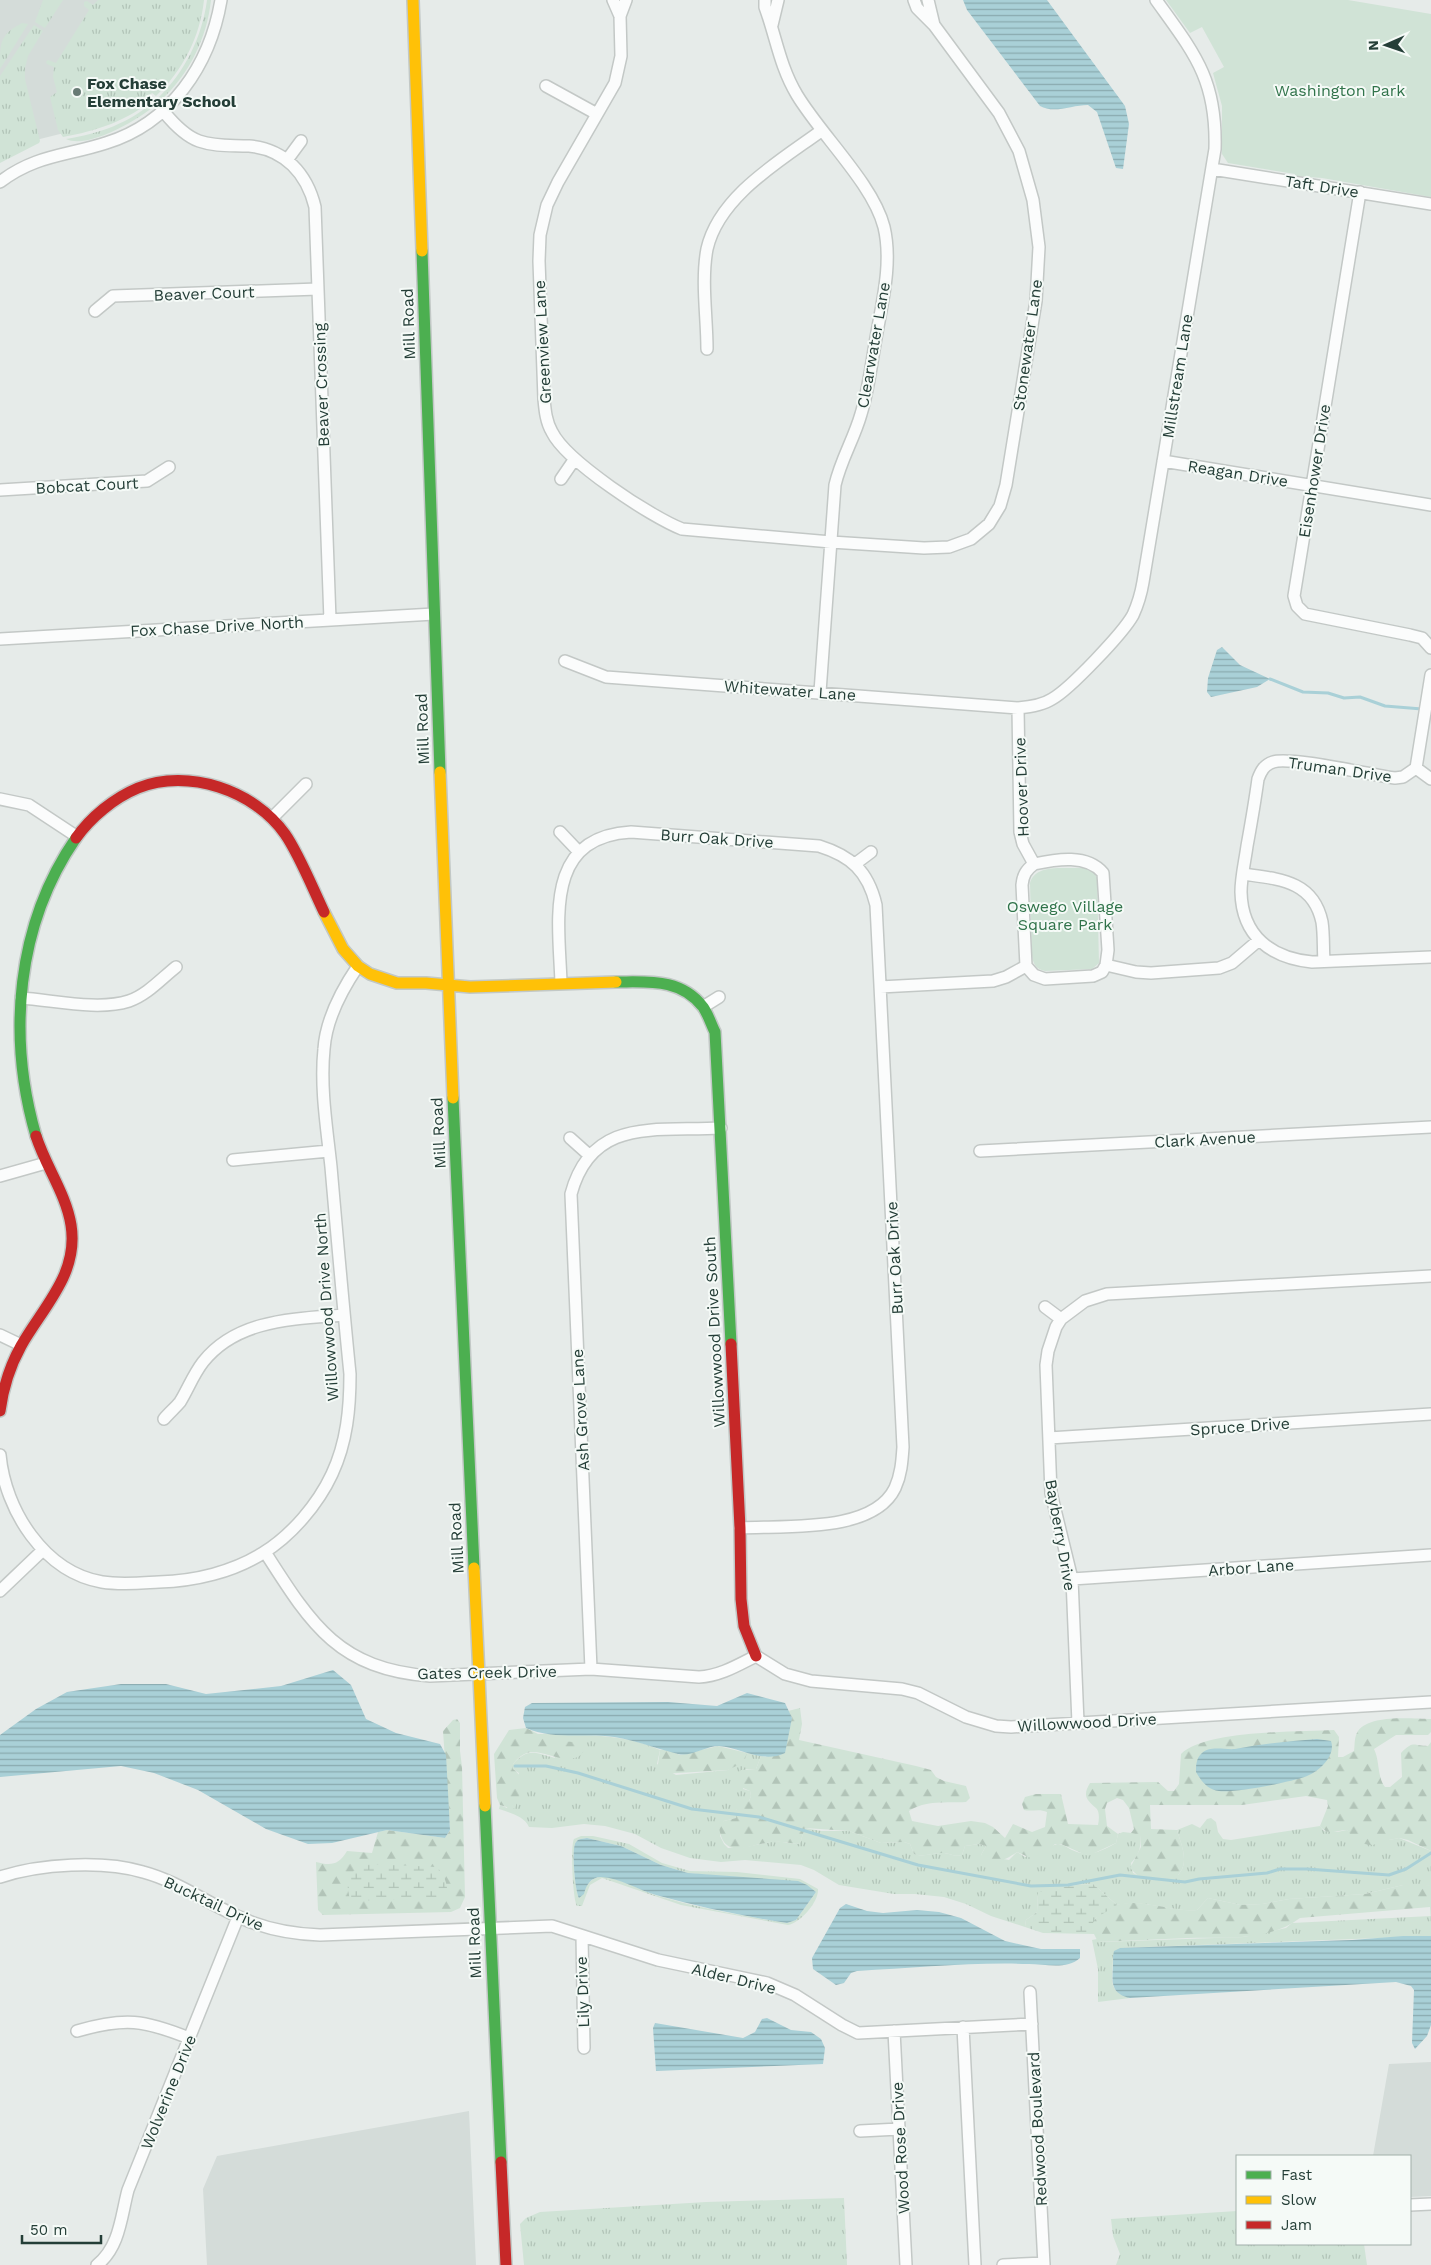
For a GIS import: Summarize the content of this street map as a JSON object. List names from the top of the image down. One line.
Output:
{"streets":{"street":["Taft Drive","Beaver Court","Mill Road","Greenview Lane","Clearwater Lane","Stonewater Lane","Millstream Lane","Beaver Crossing","Eisenhower Drive","Reagan Drive","Bobcat Court","Fox Chase Drive North","Whitewater Lane","Truman Drive","Hoover Drive","Burr Oak Drive","Clark Avenue","Willowwood Drive North","Willowwood Drive South","Ash Grove Lane","Spruce Drive","Bayberry Drive","Arbor Lane","Gates Creek Drive","Willowwood Drive","Bucktail Drive","Alder Drive","Lily Drive","Wolverine Drive","Redwood Boulevard","Wood Rose Drive"]},"crossings":[["Taft Drive","Millstream Lane"],["Taft Drive","Eisenhower Drive"],["Beaver Court","Beaver Crossing"],["Mill Road","Fox Chase Drive North"],["Mill Road","Willowwood Drive South"],["Mill Road","Gates Creek Drive"],["Mill Road","Bucktail Drive"],["Mill Road","Alder Drive"],["Greenview Lane","Clearwater Lane"],["Greenview Lane","Stonewater Lane"],["Clearwater Lane","Stonewater Lane"],["Clearwater Lane","Whitewater Lane"],["Millstream Lane","Reagan Drive"],["Millstream Lane","Whitewater Lane"],["Millstream Lane","Hoover Drive"],["Beaver Crossing","Fox Chase Drive North"],["Eisenhower Drive","Reagan Drive"],["Whitewater Lane","Hoover Drive"],["Burr Oak Drive","Willowwood Drive South"],["Willowwood Drive North","Gates Creek Drive"],["Willowwood Drive South","Ash Grove Lane"],["Willowwood Drive South","Gates Creek Drive"],["Willowwood Drive South","Willowwood Drive"],["Ash Grove Lane","Gates Creek Drive"],["Spruce Drive","Bayberry Drive"],["Bayberry Drive","Arbor Lane"],["Bayberry Drive","Willowwood Drive"],["Gates Creek Drive","Willowwood Drive"],["Bucktail Drive","Alder Drive"],["Bucktail Drive","Wolverine Drive"],["Alder Drive","Lily Drive"],["Alder Drive","Redwood Boulevard"],["Alder Drive","Wood Rose Drive"]],"parks":["Washington Park","Oswego Village Square Park"],"places":["Fox Chase Elementary School"],"legend":["Fast","Slow","Jam"],"scale_bar":"50 m","north":"left"}
